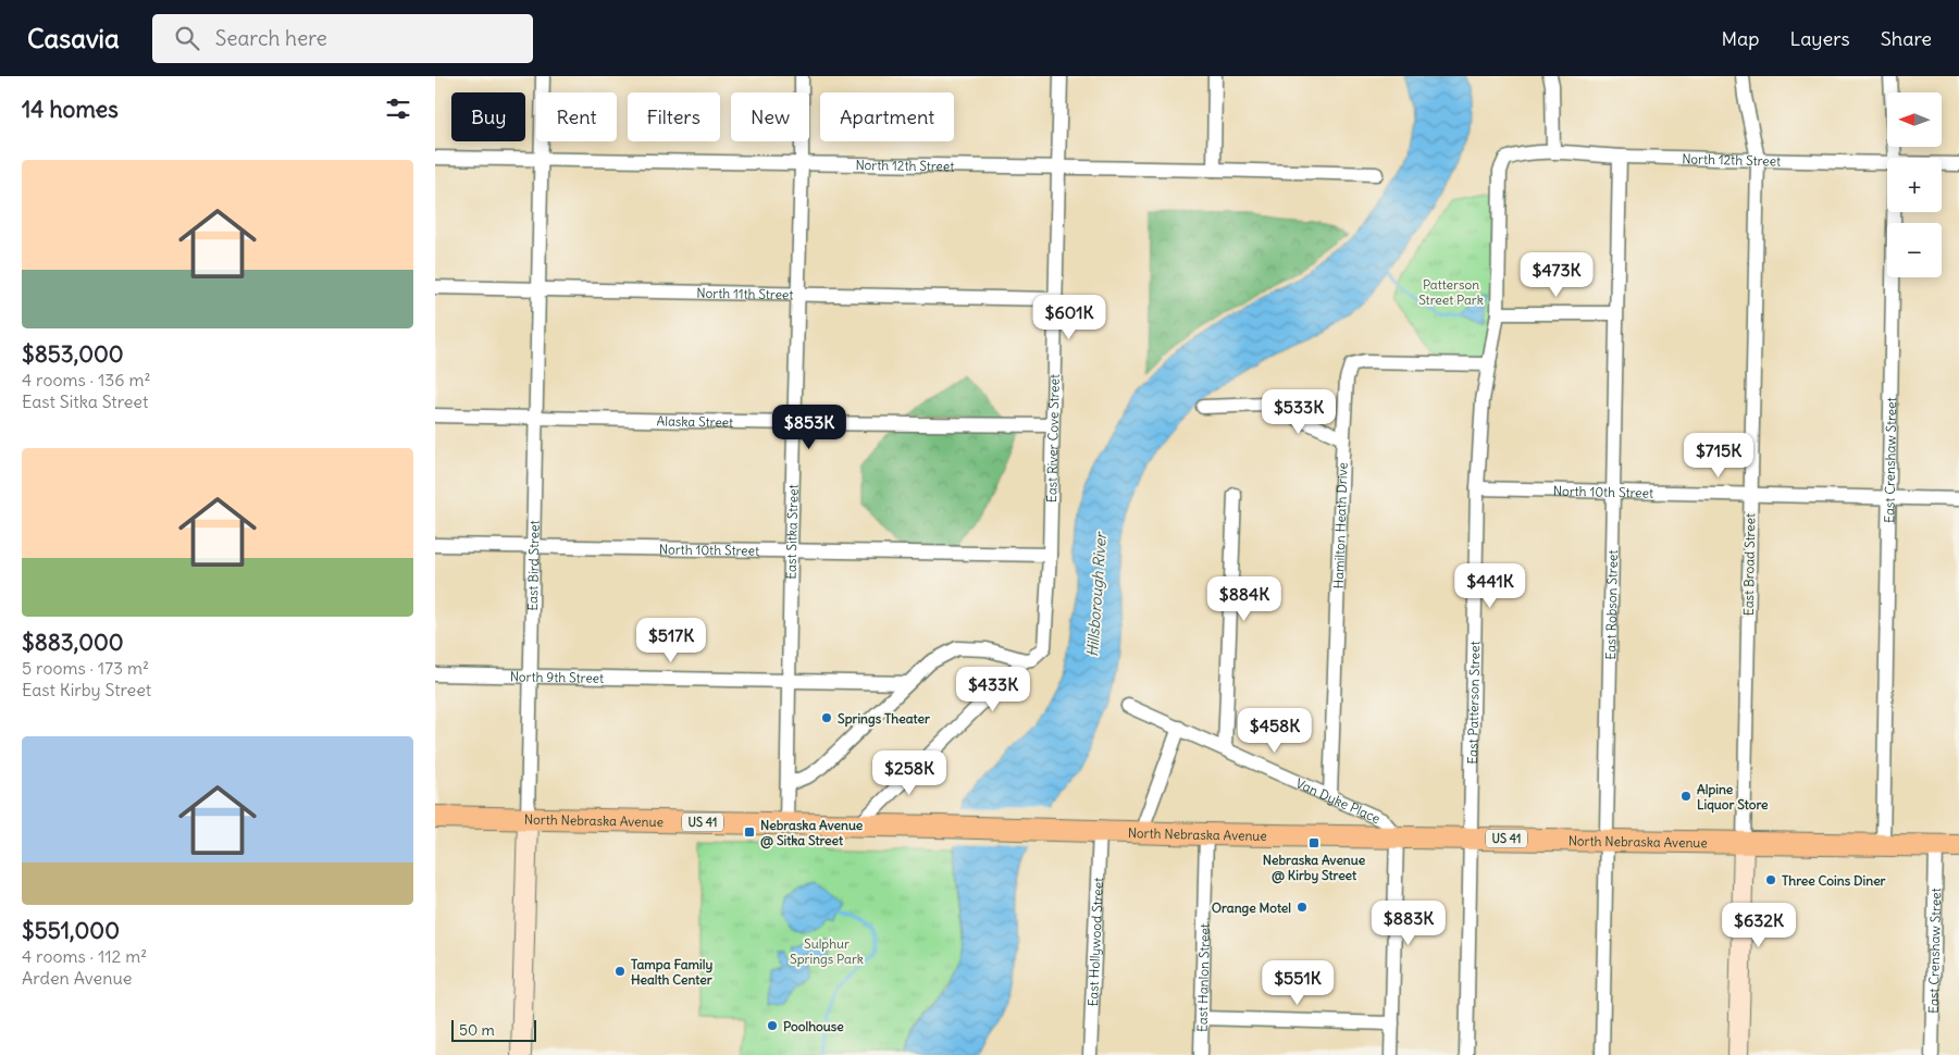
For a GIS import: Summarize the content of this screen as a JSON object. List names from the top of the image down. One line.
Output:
{"streets":{"main road":["North Nebraska Avenue","US 41"],"street":["North 12th Street","North 11th Street","Alaska Street","East River Cove Street","East Crenshaw Street","North 10th Street","Hamilton Heath Drive","East Sitka Street","East Broad Street","East Bird Street","East Robson Street","North 9th Street","East Patterson Street","Van Dyke Place","East Hollywood Street","East Hanlon Street"]},"crossings":[["North 12th Street","East River Cove Street"],["North 12th Street","East Sitka Street"],["North 12th Street","East Broad Street"],["North 12th Street","East Bird Street"],["North 12th Street","East Robson Street"],["North 12th Street","East Patterson Street"],["North 11th Street","East River Cove Street"],["North 11th Street","East Sitka Street"],["North 11th Street","East Bird Street"],["Alaska Street","East River Cove Street"],["Alaska Street","East Sitka Street"],["Alaska Street","East Bird Street"],["East River Cove Street","North 10th Street"],["East Crenshaw Street","North 10th Street"],["East Crenshaw Street","North Nebraska Avenue"],["North 10th Street","East Sitka Street"],["North 10th Street","East Broad Street"],["North 10th Street","East Bird Street"],["North 10th Street","East Robson Street"],["North 10th Street","East Patterson Street"],["Hamilton Heath Drive","East Patterson Street"],["Hamilton Heath Drive","Van Dyke Place"],["East Sitka Street","North 9th Street"],["East Sitka Street","North Nebraska Avenue"],["East Broad Street","North Nebraska Avenue"],["East Bird Street","North 9th Street"],["East Bird Street","North Nebraska Avenue"],["East Robson Street","North Nebraska Avenue"],["East Patterson Street","North Nebraska Avenue"],["Van Dyke Place","North Nebraska Avenue"],["North Nebraska Avenue","East Hollywood Street"],["North Nebraska Avenue","East Hanlon Street"]],"water":["Hillsborough River"],"parks":["Patterson Street Park","Sulphur Springs Park"],"places":{"other":["Springs Theater","Alpine Liquor Store","Three Coins Diner","Orange Motel","Tampa Family Health Center","Poolhouse"],"transit":["Nebraska Avenue @ Sitka Street","Nebraska Avenue @ Kirby Street"]},"scale_bar":"50 m","north":"left","page":{"header":"Casavia","search":"Search here","nav":["Map","Layers","Share"],"heading":"14 homes","map_buttons":["+","−"],"chip":["Buy","Rent","Filters","New","Apartment"],"list":[{"name":"$853,000","note":"4 rooms · 136 m² · East Sitka Street"},{"name":"$883,000","note":"5 rooms · 173 m² · East Kirby Street"},{"name":"$551,000","note":"4 rooms · 112 m² · Arden Avenue"}],"price":["$473K","$601K","$533K","$853K","$715K","$441K","$884K","$517K","$433K","$458K","$258K","$883K","$632K","$551K"],"scale":"50 m"}}
